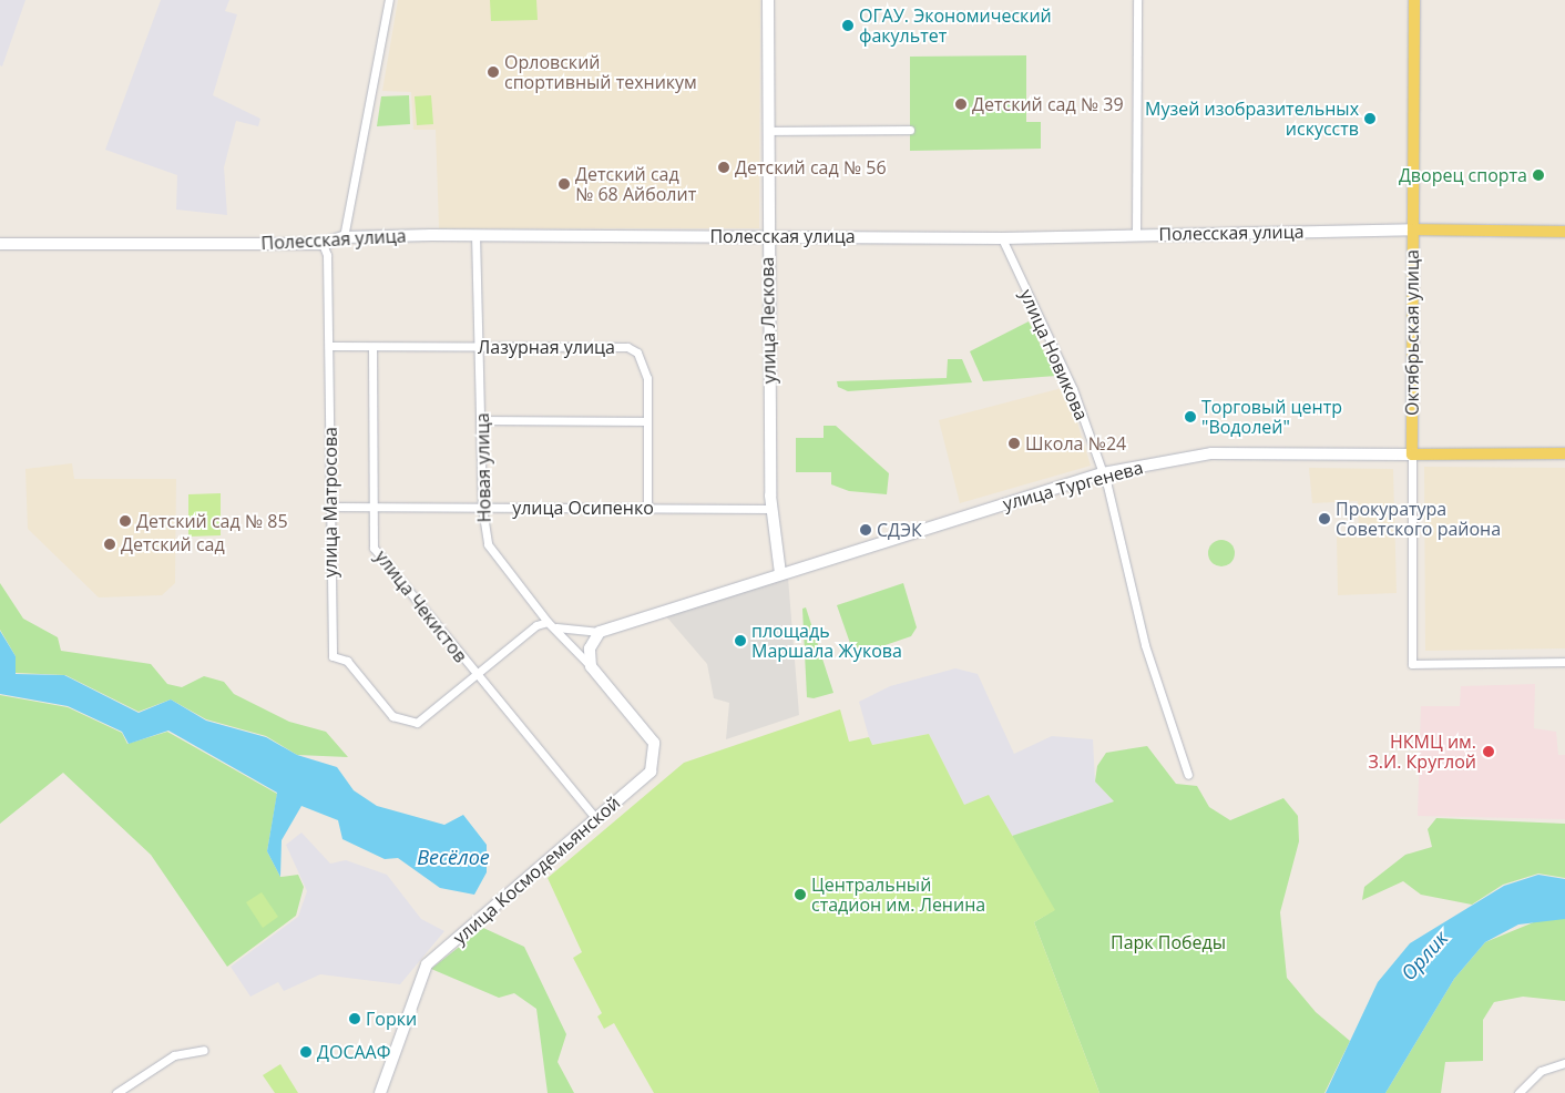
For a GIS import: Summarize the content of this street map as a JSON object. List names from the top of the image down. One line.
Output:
{"streets":{"main road":["Полесская улица","улица Лескова","Октябрьская улица","Новая улица","улица Тургенева","улица Космодемьянской"],"street":["Лазурная улица","улица Новикова","улица Матросова","улица Осипенко","улица Чекистов"]},"crossings":[["Полесская улица","улица Лескова"],["Полесская улица","Октябрьская улица"],["Полесская улица","улица Новикова"],["Полесская улица","Новая улица"],["Полесская улица","улица Матросова"],["улица Лескова","улица Тургенева"],["улица Лескова","улица Осипенко"],["Октябрьская улица","улица Тургенева"],["Лазурная улица","Новая улица"],["Лазурная улица","улица Матросова"],["Лазурная улица","улица Осипенко"],["Лазурная улица","улица Чекистов"],["улица Новикова","улица Тургенева"],["Новая улица","улица Осипенко"],["Новая улица","улица Космодемьянской"],["улица Матросова","улица Осипенко"],["улица Матросова","улица Чекистов"],["улица Осипенко","улица Чекистов"],["улица Чекистов","улица Космодемьянской"]],"water":["Весёлое","Орлик"],"parks":["Парк Победы"],"places":["ОГАУ. Экономический факультет","Орловский спортивный техникум","Детский сад № 39","Музей изобразительных искусств","Детский сад № 56","Дворец спорта","Детский сад № 68 Айболит","Торговый центр \"Водолей\"","Школа №24","Прокуратура Советского района","Детский сад № 85","СДЭК","Детский сад","площадь Маршала Жукова","НКМЦ им. З.И. Круглой","Центральный стадион им. Ленина","Горки","ДОСААФ"]}
